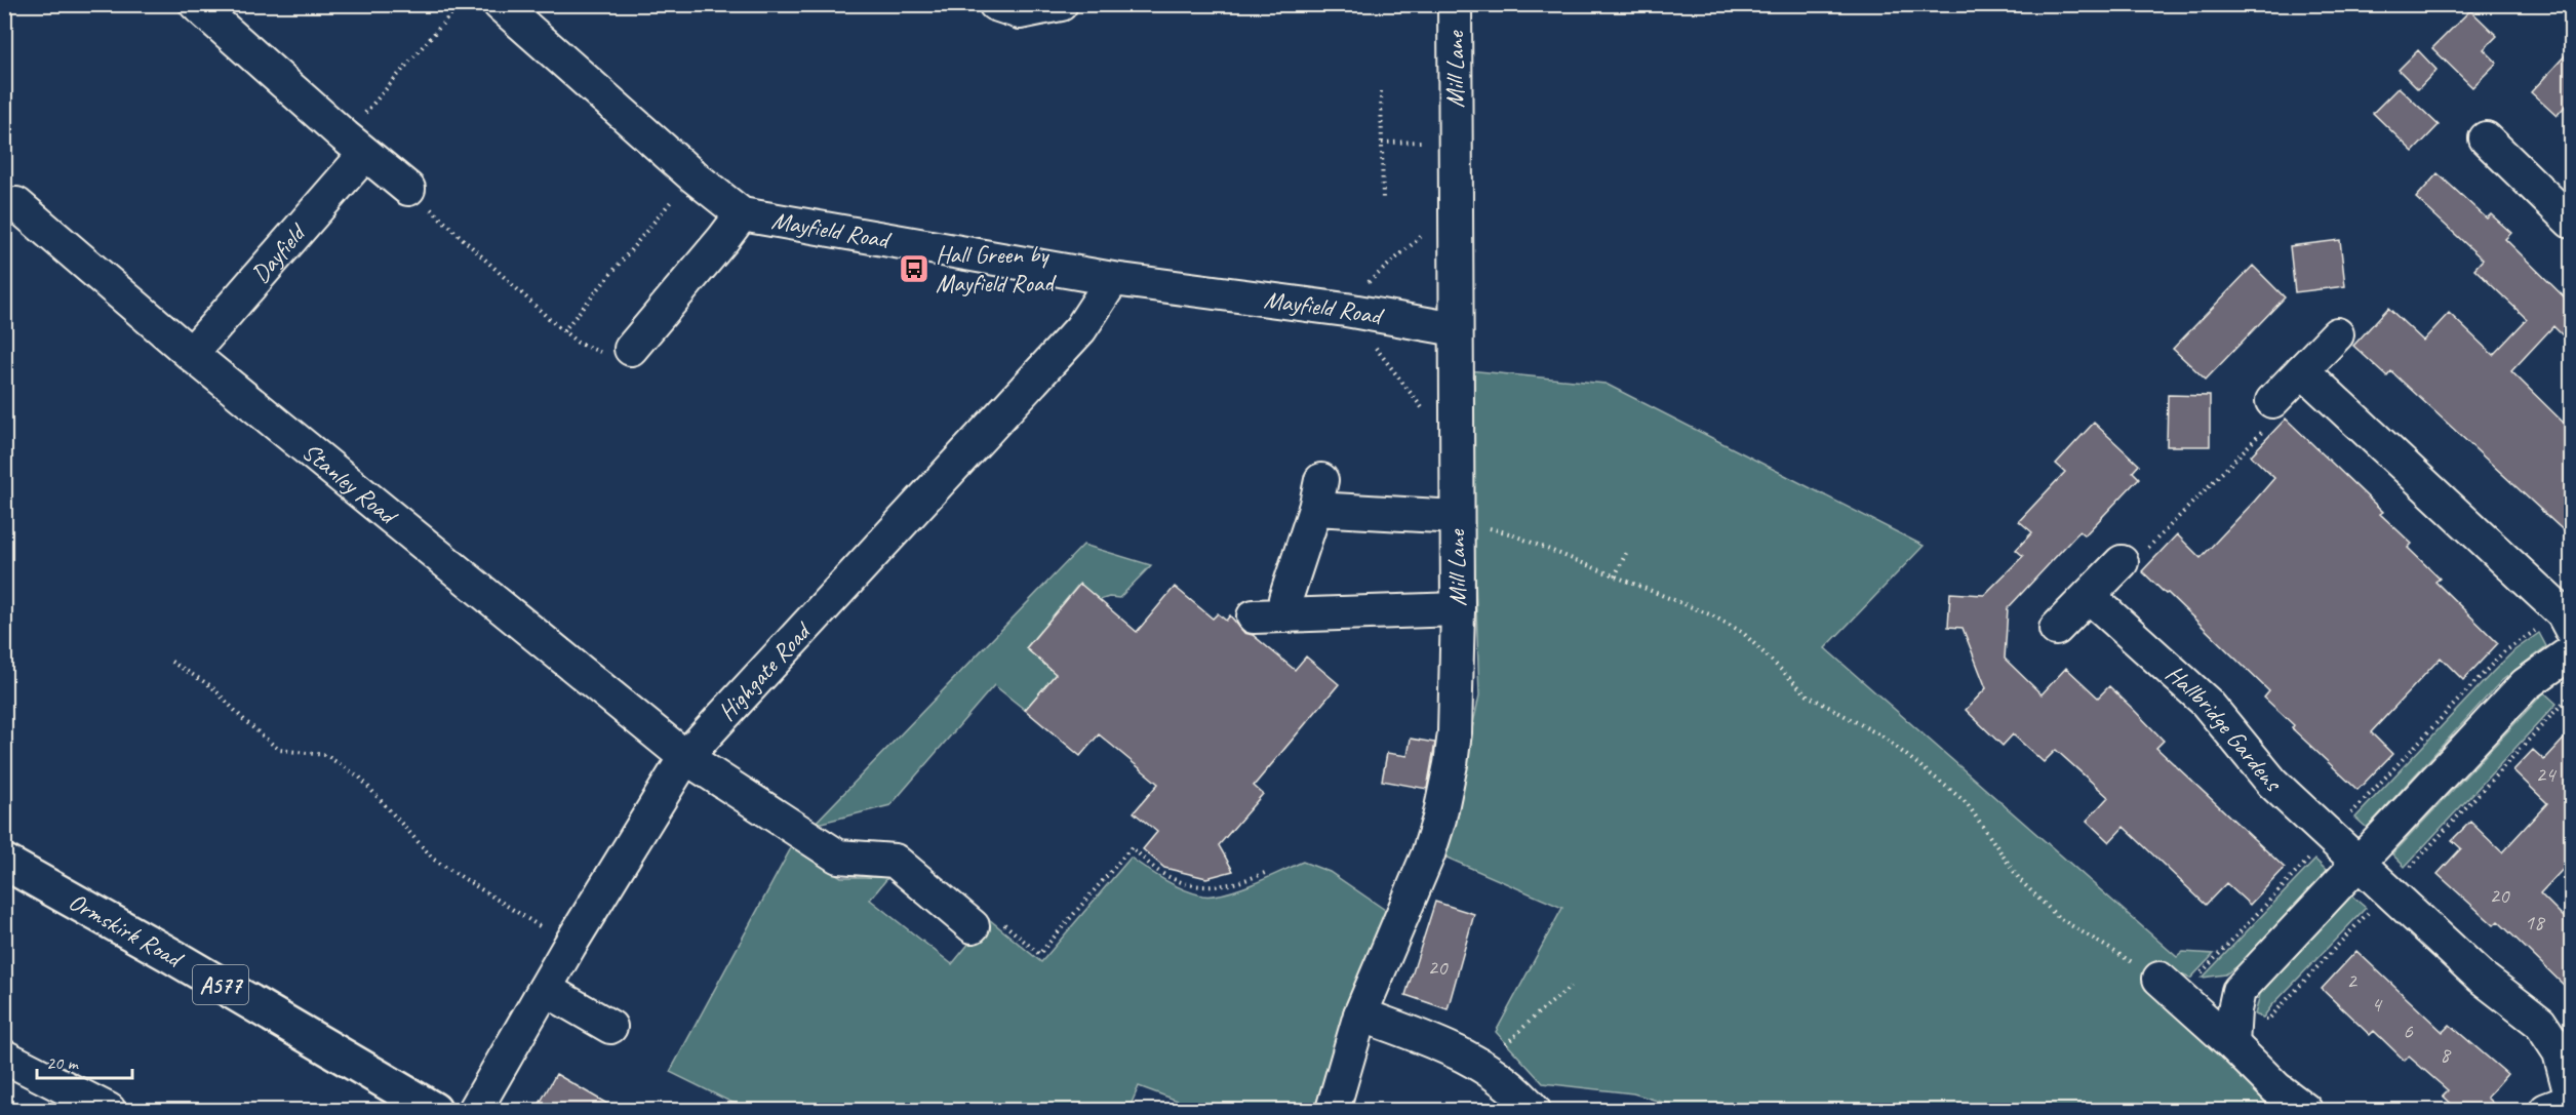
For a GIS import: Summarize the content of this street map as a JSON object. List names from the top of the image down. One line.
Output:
{"streets":{"main road":["Ormskirk Road","A577"],"street":["Mill Lane","Mayfield Road","Dayfield","Stanley Road","Highgate Road","Hallbridge Gardens"]},"crossings":[["Mill Lane","Mayfield Road"],["Mayfield Road","Highgate Road"],["Dayfield","Stanley Road"],["Stanley Road","Highgate Road"]],"places":{"bus stop":["Hall Green by Mayfield Road"]},"house_numbers":["24","20","18","20","2","4","6","8"],"scale_bar":"20 m"}
